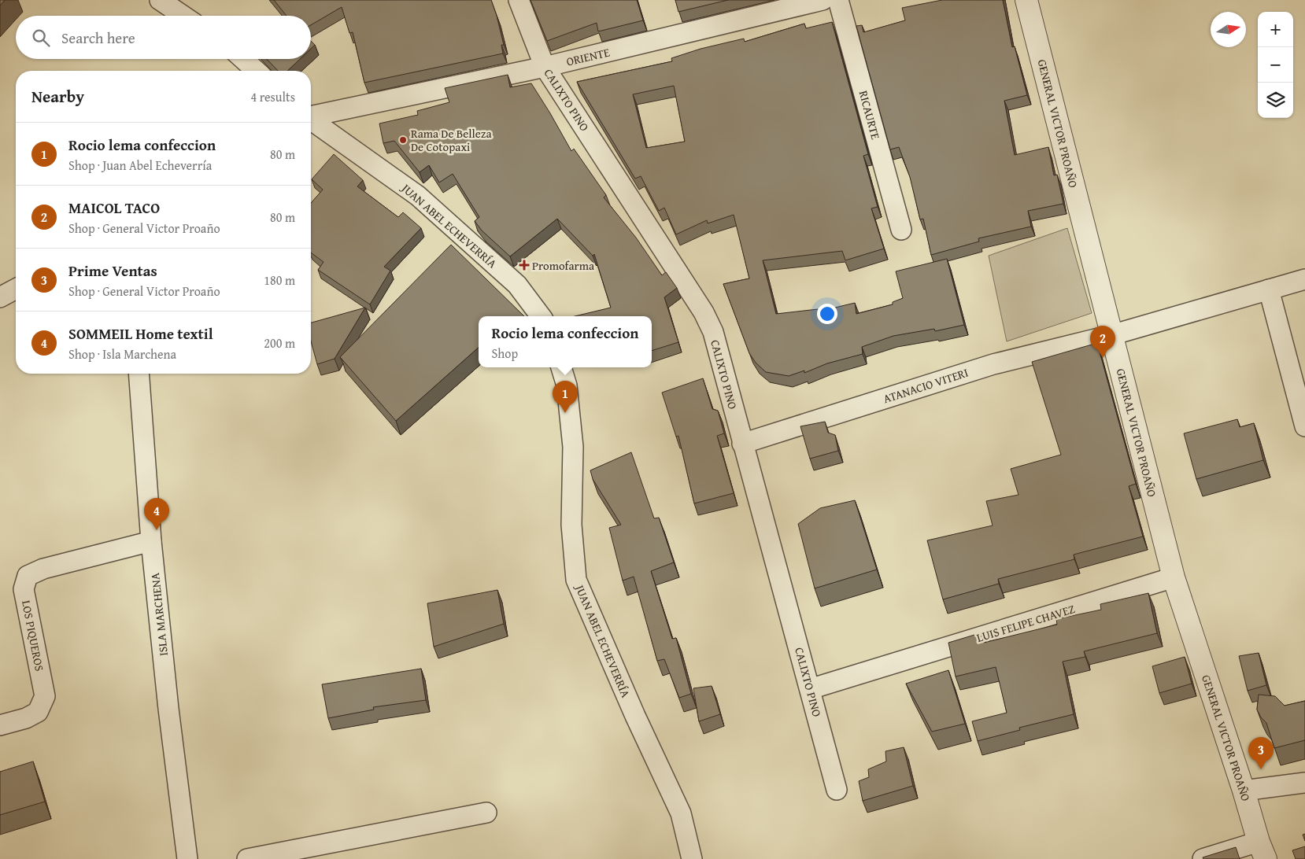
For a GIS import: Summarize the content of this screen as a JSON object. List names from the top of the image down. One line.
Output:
{"streets":{"street":["ORIENTE","CALIXTO PINO","RICAURTE","GENERAL VICTOR PROAÑO","JUAN ABEL ECHEVERRÍA","ATANACIO VITERI","ISLA MARCHENA","LUIS FELIPE CHAVEZ","LOS PIQUEROS"]},"crossings":[["ORIENTE","CALIXTO PINO"],["CALIXTO PINO","ATANACIO VITERI"],["CALIXTO PINO","LUIS FELIPE CHAVEZ"],["GENERAL VICTOR PROAÑO","ATANACIO VITERI"],["GENERAL VICTOR PROAÑO","LUIS FELIPE CHAVEZ"],["ISLA MARCHENA","LOS PIQUEROS"]],"places":{"other":["Rama De Belleza De Cotopaxi"],"health":["Promofarma"]},"north":"right","page":{"map_buttons":["+","−"],"search":"Search here","heading":["Nearby","4 results"],"list":[{"mark":"1","name":"Rocio lema confeccion","note":"Shop · Juan Abel Echeverría","value":"80 m"},{"mark":"2","name":"MAICOL TACO","note":"Shop · General Victor Proaño","value":"80 m"},{"mark":"3","name":"Prime Ventas","note":"Shop · General Victor Proaño","value":"180 m"},{"mark":"4","name":"SOMMEIL Home textil","note":"Shop · Isla Marchena","value":"200 m"}],"popup":["Rocio lema confeccion","Shop"],"pins":["2","1","4","3"]}}
